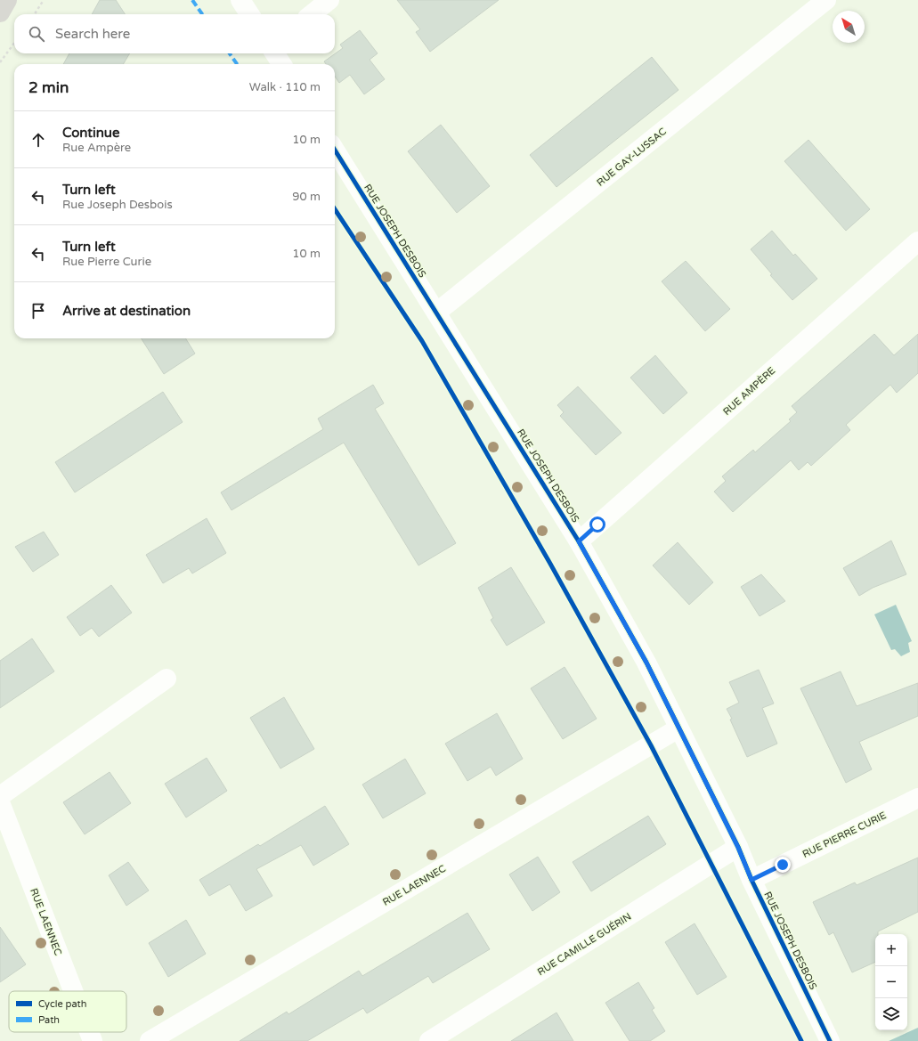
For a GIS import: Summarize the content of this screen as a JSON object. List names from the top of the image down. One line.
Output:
{"streets":{"street":["RUE GAY-LUSSAC","RUE JOSEPH DESBOIS","RUE AMPÈRE","RUE PIERRE CURIE","RUE LAENNEC","RUE CAMILLE GUÉRIN"]},"crossings":[["RUE GAY-LUSSAC","RUE JOSEPH DESBOIS"],["RUE JOSEPH DESBOIS","RUE AMPÈRE"],["RUE JOSEPH DESBOIS","RUE PIERRE CURIE"],["RUE JOSEPH DESBOIS","RUE LAENNEC"],["RUE JOSEPH DESBOIS","RUE CAMILLE GUÉRIN"]],"legend":["Cycle path","Path"],"north":"top left","page":{"search":"Search here","heading":["2 min","Walk · 110 m"],"list":[["Continue","Rue Ampère","10 m"],["Turn left","Rue Joseph Desbois","90 m"],["Turn left","Rue Pierre Curie","10 m"],"Arrive at destination"],"map_buttons":["+","−"]}}
